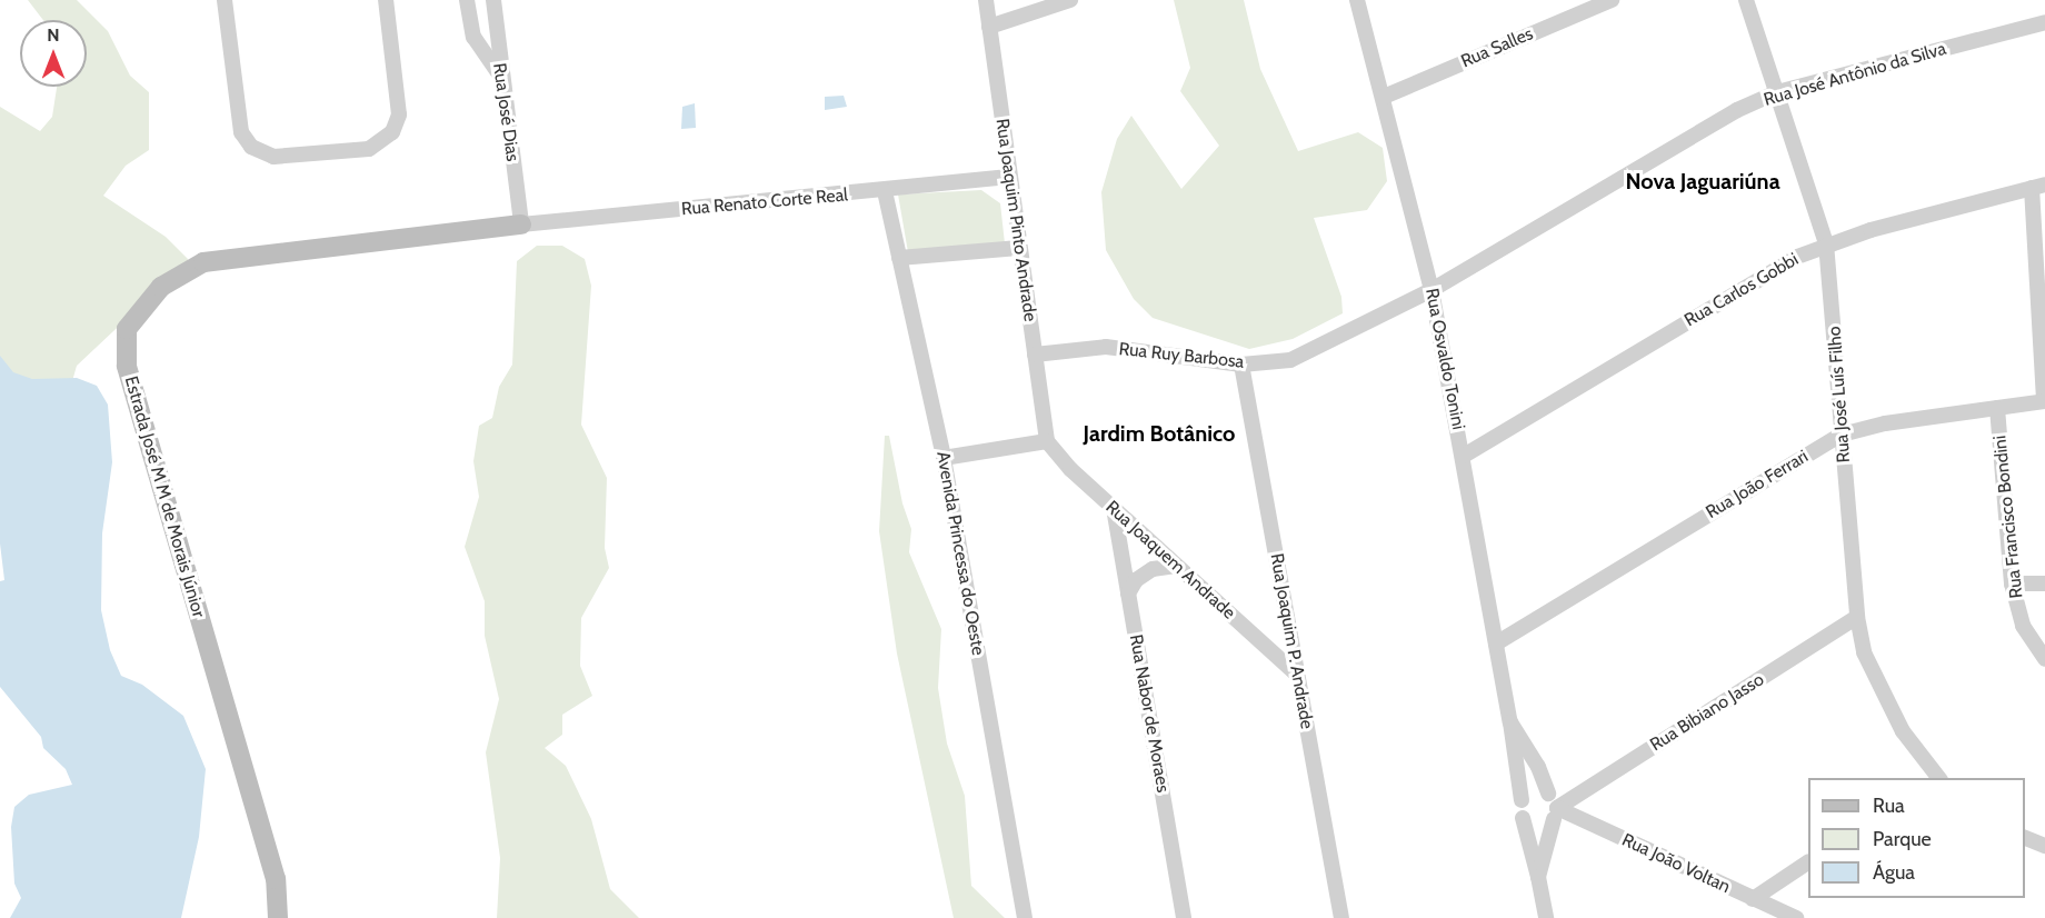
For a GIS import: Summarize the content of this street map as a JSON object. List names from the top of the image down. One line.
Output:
{"streets":{"street":["Rua Salles","Rua José Antônio da Silva","Rua José Dias","Rua Renato Corte Real","Rua Joaquim Pinto Andrade","Rua Carlos Gobbi","Rua Ruy Barbosa","Rua Osvaldo Tonini","Rua José Luís Filho","Rua João Ferrari","Estrada José M M de Morais Júnior","Rua Francisco Bondini","Avenida Princessa do Oeste","Rua Joaquem Andrade","Rua Joaquim P. Andrade","Rua Bibiano Jasso","Rua Nabor de Moraes","Rua João Voltan"]},"crossings":[["Rua Salles","Rua Osvaldo Tonini"],["Rua José Antônio da Silva","Rua Ruy Barbosa"],["Rua José Antônio da Silva","Rua Osvaldo Tonini"],["Rua José Antônio da Silva","Rua José Luís Filho"],["Rua José Dias","Rua Renato Corte Real"],["Rua José Dias","Estrada José M M de Morais Júnior"],["Rua Renato Corte Real","Rua Joaquim Pinto Andrade"],["Rua Renato Corte Real","Estrada José M M de Morais Júnior"],["Rua Renato Corte Real","Avenida Princessa do Oeste"],["Rua Joaquim Pinto Andrade","Rua Ruy Barbosa"],["Rua Joaquim Pinto Andrade","Rua Joaquem Andrade"],["Rua Carlos Gobbi","Rua Osvaldo Tonini"],["Rua Carlos Gobbi","Rua José Luís Filho"],["Rua Ruy Barbosa","Rua Osvaldo Tonini"],["Rua Ruy Barbosa","Rua Joaquim P. Andrade"],["Rua Osvaldo Tonini","Rua João Ferrari"],["Rua Osvaldo Tonini","Rua Bibiano Jasso"],["Rua Osvaldo Tonini","Rua João Voltan"],["Rua José Luís Filho","Rua João Ferrari"],["Rua José Luís Filho","Rua Bibiano Jasso"],["Rua João Ferrari","Rua Francisco Bondini"],["Rua Joaquem Andrade","Rua Joaquim P. Andrade"],["Rua Joaquem Andrade","Rua Nabor de Moraes"],["Rua Bibiano Jasso","Rua João Voltan"]],"districts":["Nova Jaguariúna","Jardim Botânico"],"legend":["Rua","Parque","Água"],"north":"top"}
